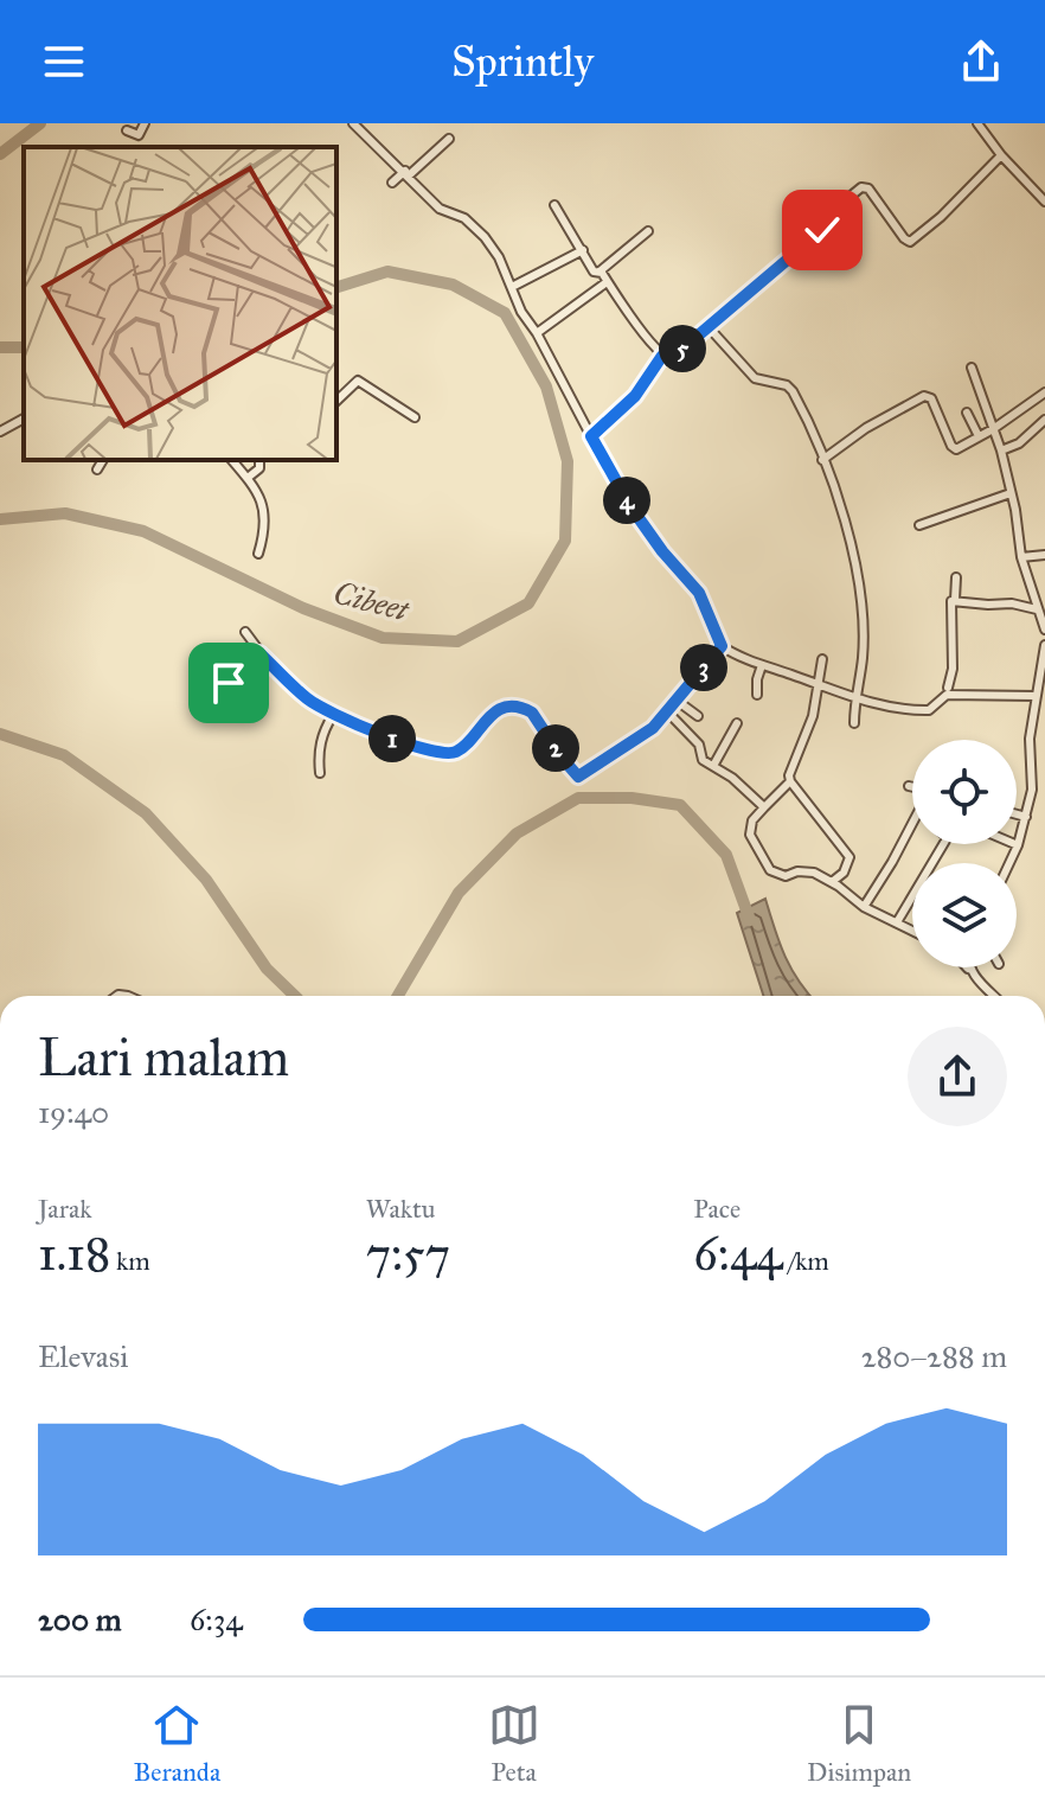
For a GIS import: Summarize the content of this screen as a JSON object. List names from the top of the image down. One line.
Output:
{"water":["Cibeet"],"page":{"header":"Sprintly","pins":["5","4","3","1","2"],"heading":["Lari malam","19:40"],"stats":[["Jarak","1.18 km"],["Waktu","7:57"],["Pace","6:44 /km"]],"chart":["Elevasi","280–288 m"],"list":[{"name":"200 m","note":"6:34"}],"tabs":["Beranda","Peta","Disimpan"]}}
